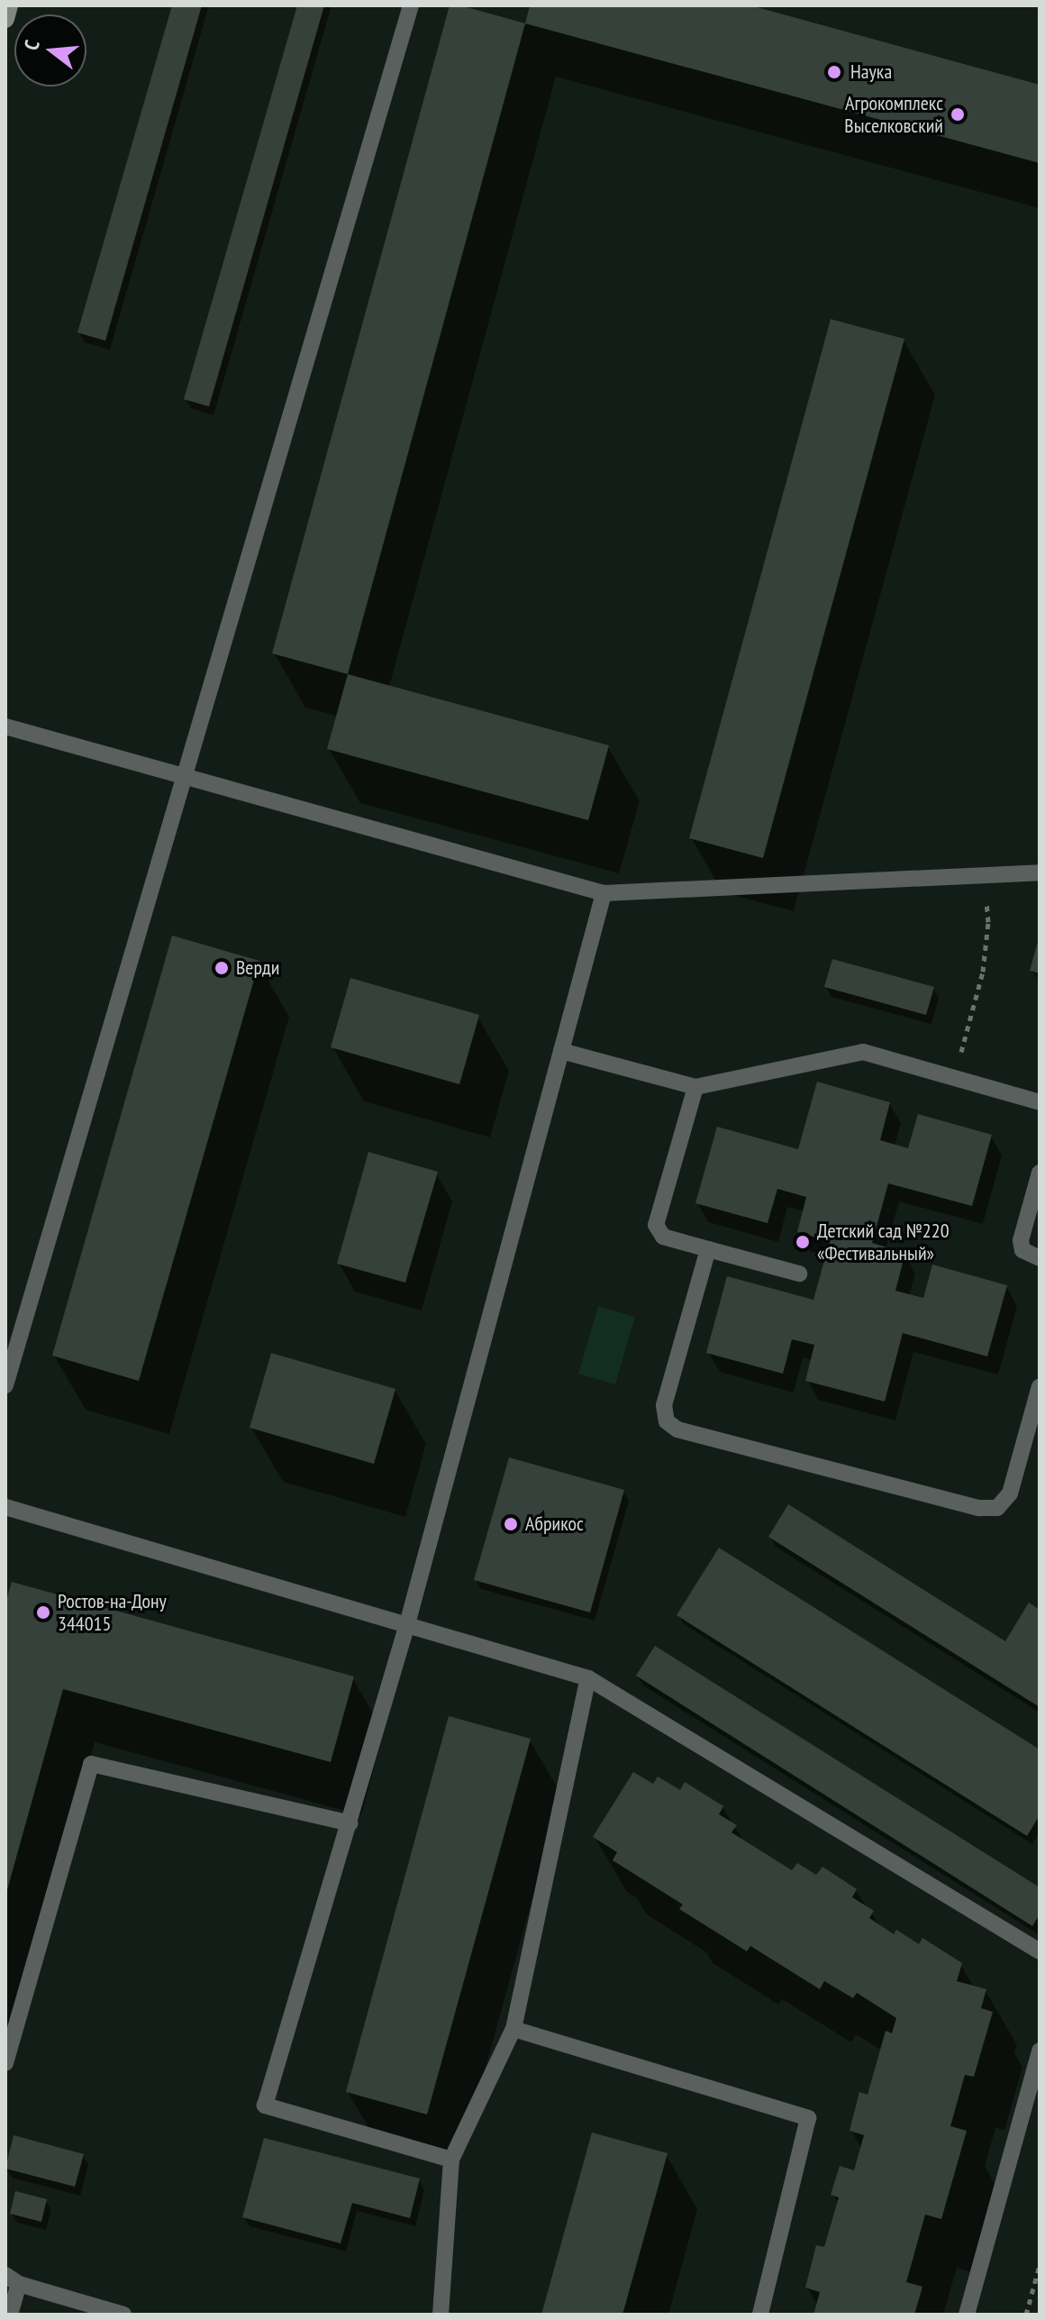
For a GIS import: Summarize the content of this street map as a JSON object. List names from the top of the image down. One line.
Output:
{"places":["Наука","Агрокомплекс Выселковский","Верди","Детский сад №220 «Фестивальный»","Абрикос","Ростов-на-Дону 344015"],"north":"left"}
